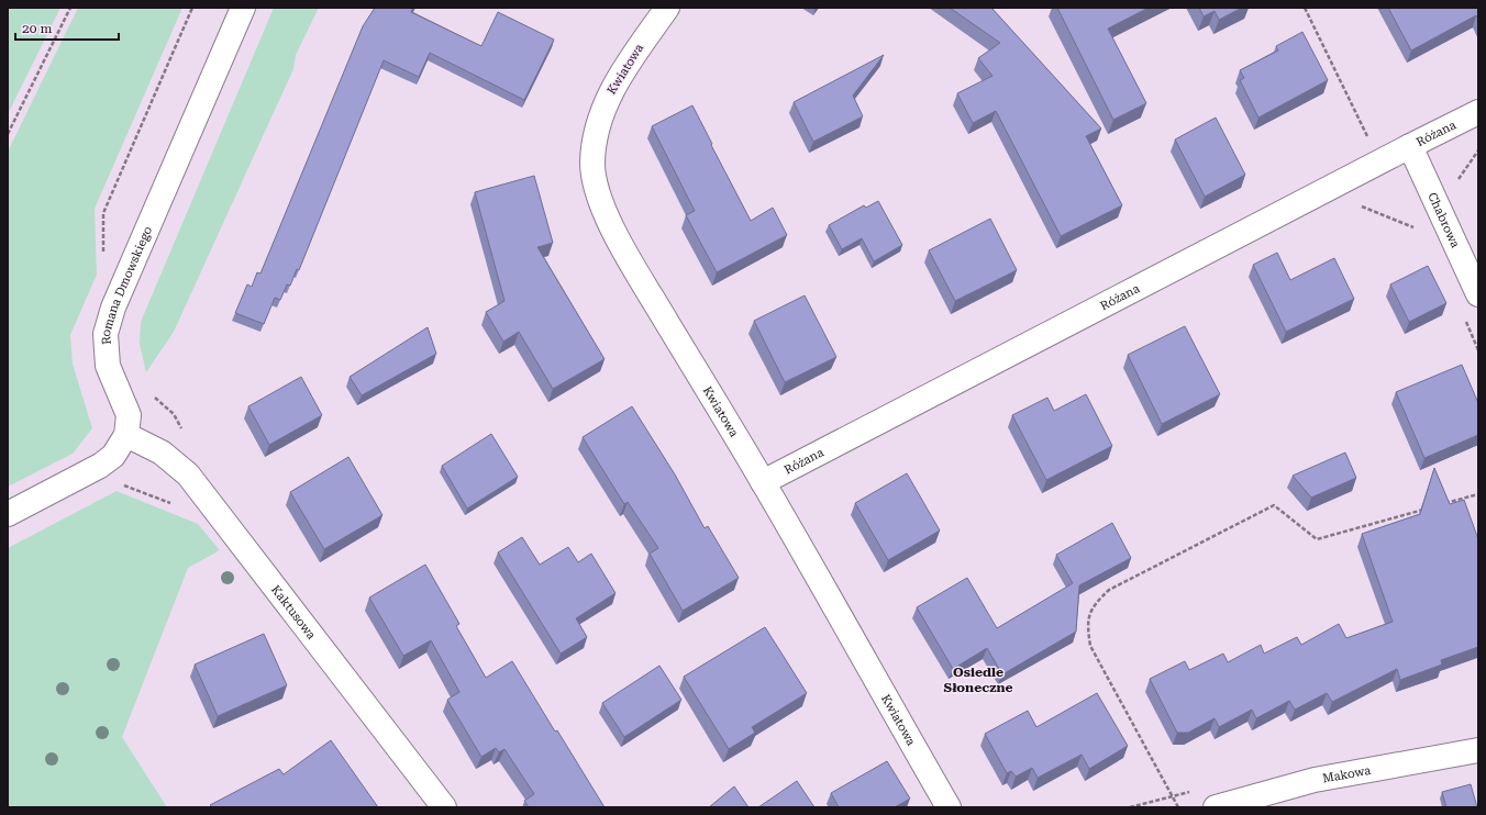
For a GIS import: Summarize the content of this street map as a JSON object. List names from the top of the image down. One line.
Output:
{"streets":{"street":["Kwiatowa","Różana","Chabrowa","Romana Dmowskiego","Kaktusowa","Makowa"]},"crossings":[["Kwiatowa","Różana"],["Różana","Chabrowa"],["Romana Dmowskiego","Kaktusowa"]],"districts":["Osiedle Słoneczne"],"scale_bar":"20 m"}
